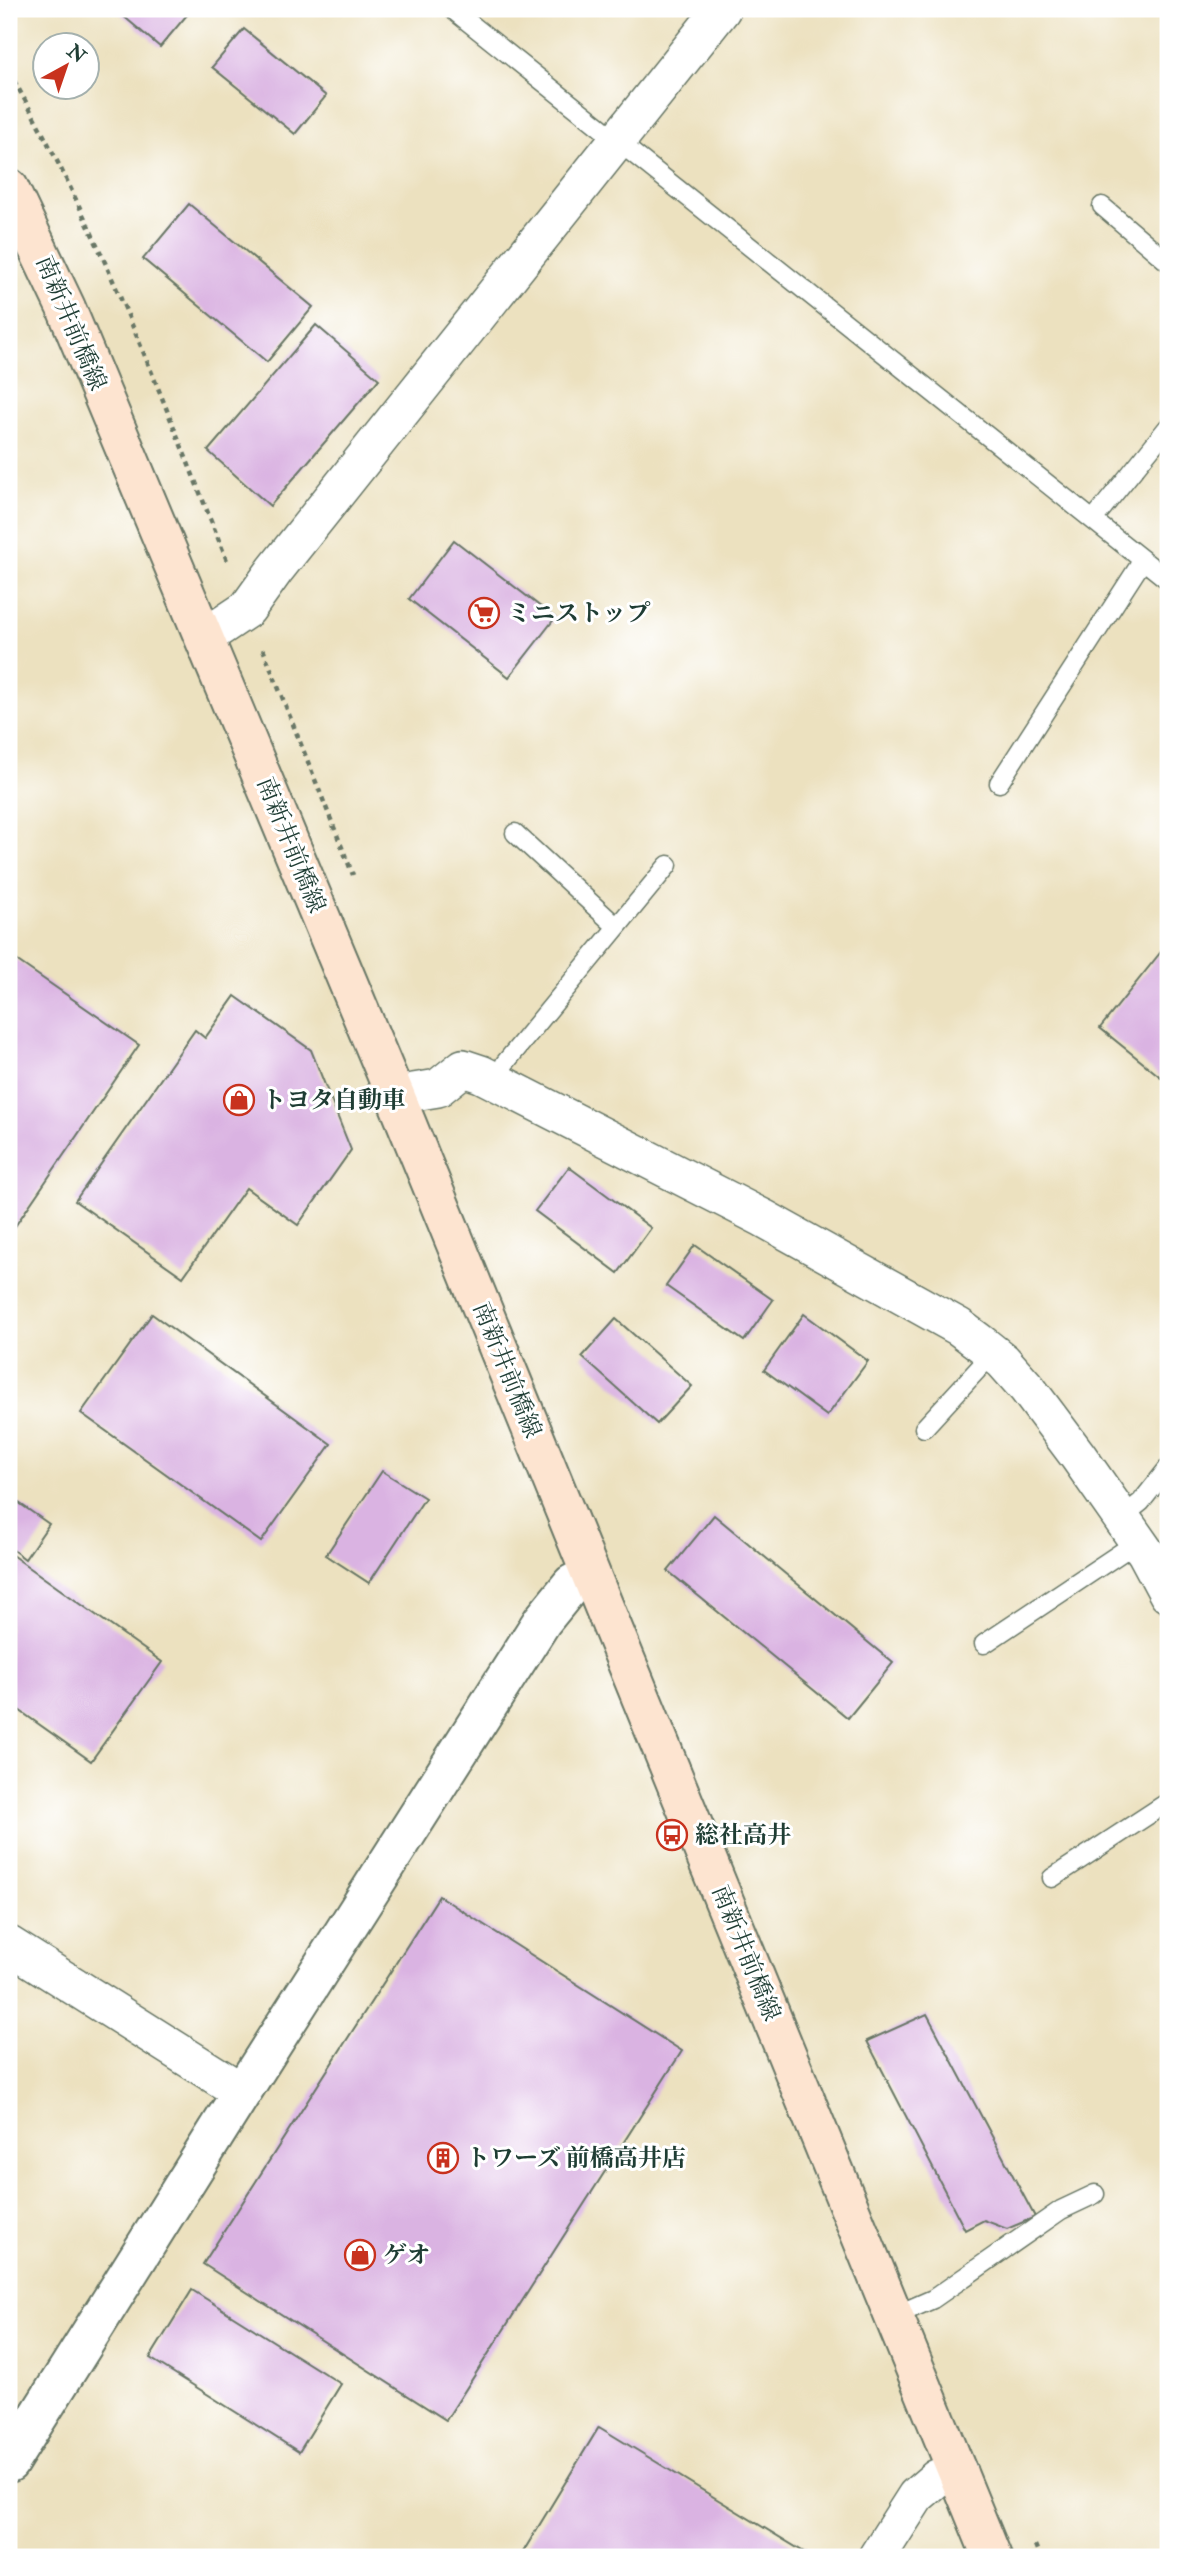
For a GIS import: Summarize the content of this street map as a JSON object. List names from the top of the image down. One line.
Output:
{"streets":{"main road":["南新井前橋線"]},"places":{"supermarket":["ミニストップ"],"shop":["トヨタ自動車","ゲオ"],"bus stop":["総社高井"],"building":["トワーズ 前橋高井店"]},"north":"top right"}
